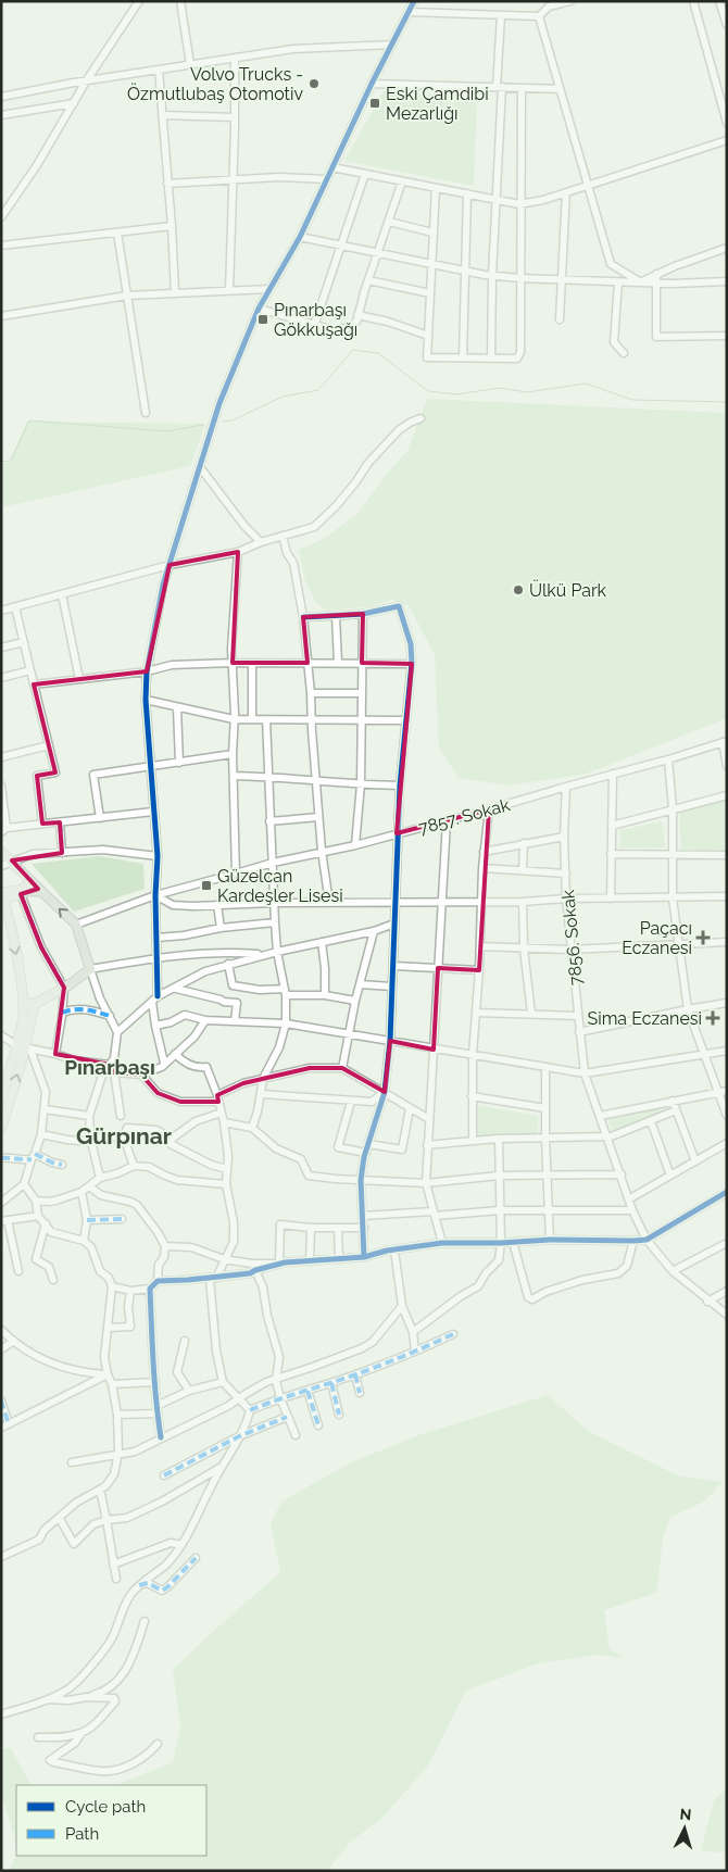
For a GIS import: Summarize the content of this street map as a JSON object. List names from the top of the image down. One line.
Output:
{"streets":{"street":["7857. Sokak","7856. Sokak"]},"crossings":[["7857. Sokak","7856. Sokak"]],"districts":["Pınarbaşı","Gürpınar"],"places":{"other":["Volvo Trucks - Özmutlubaş Otomotiv","Ülkü Park"],"transit":["Eski Çamdibi Mezarlığı","Pınarbaşı Gökkuşağı","Güzelcan Kardeşler Lisesi"],"health":["Paçacı Eczanesi","Sima Eczanesi"]},"legend":["Cycle path","Path"],"north":"top"}
